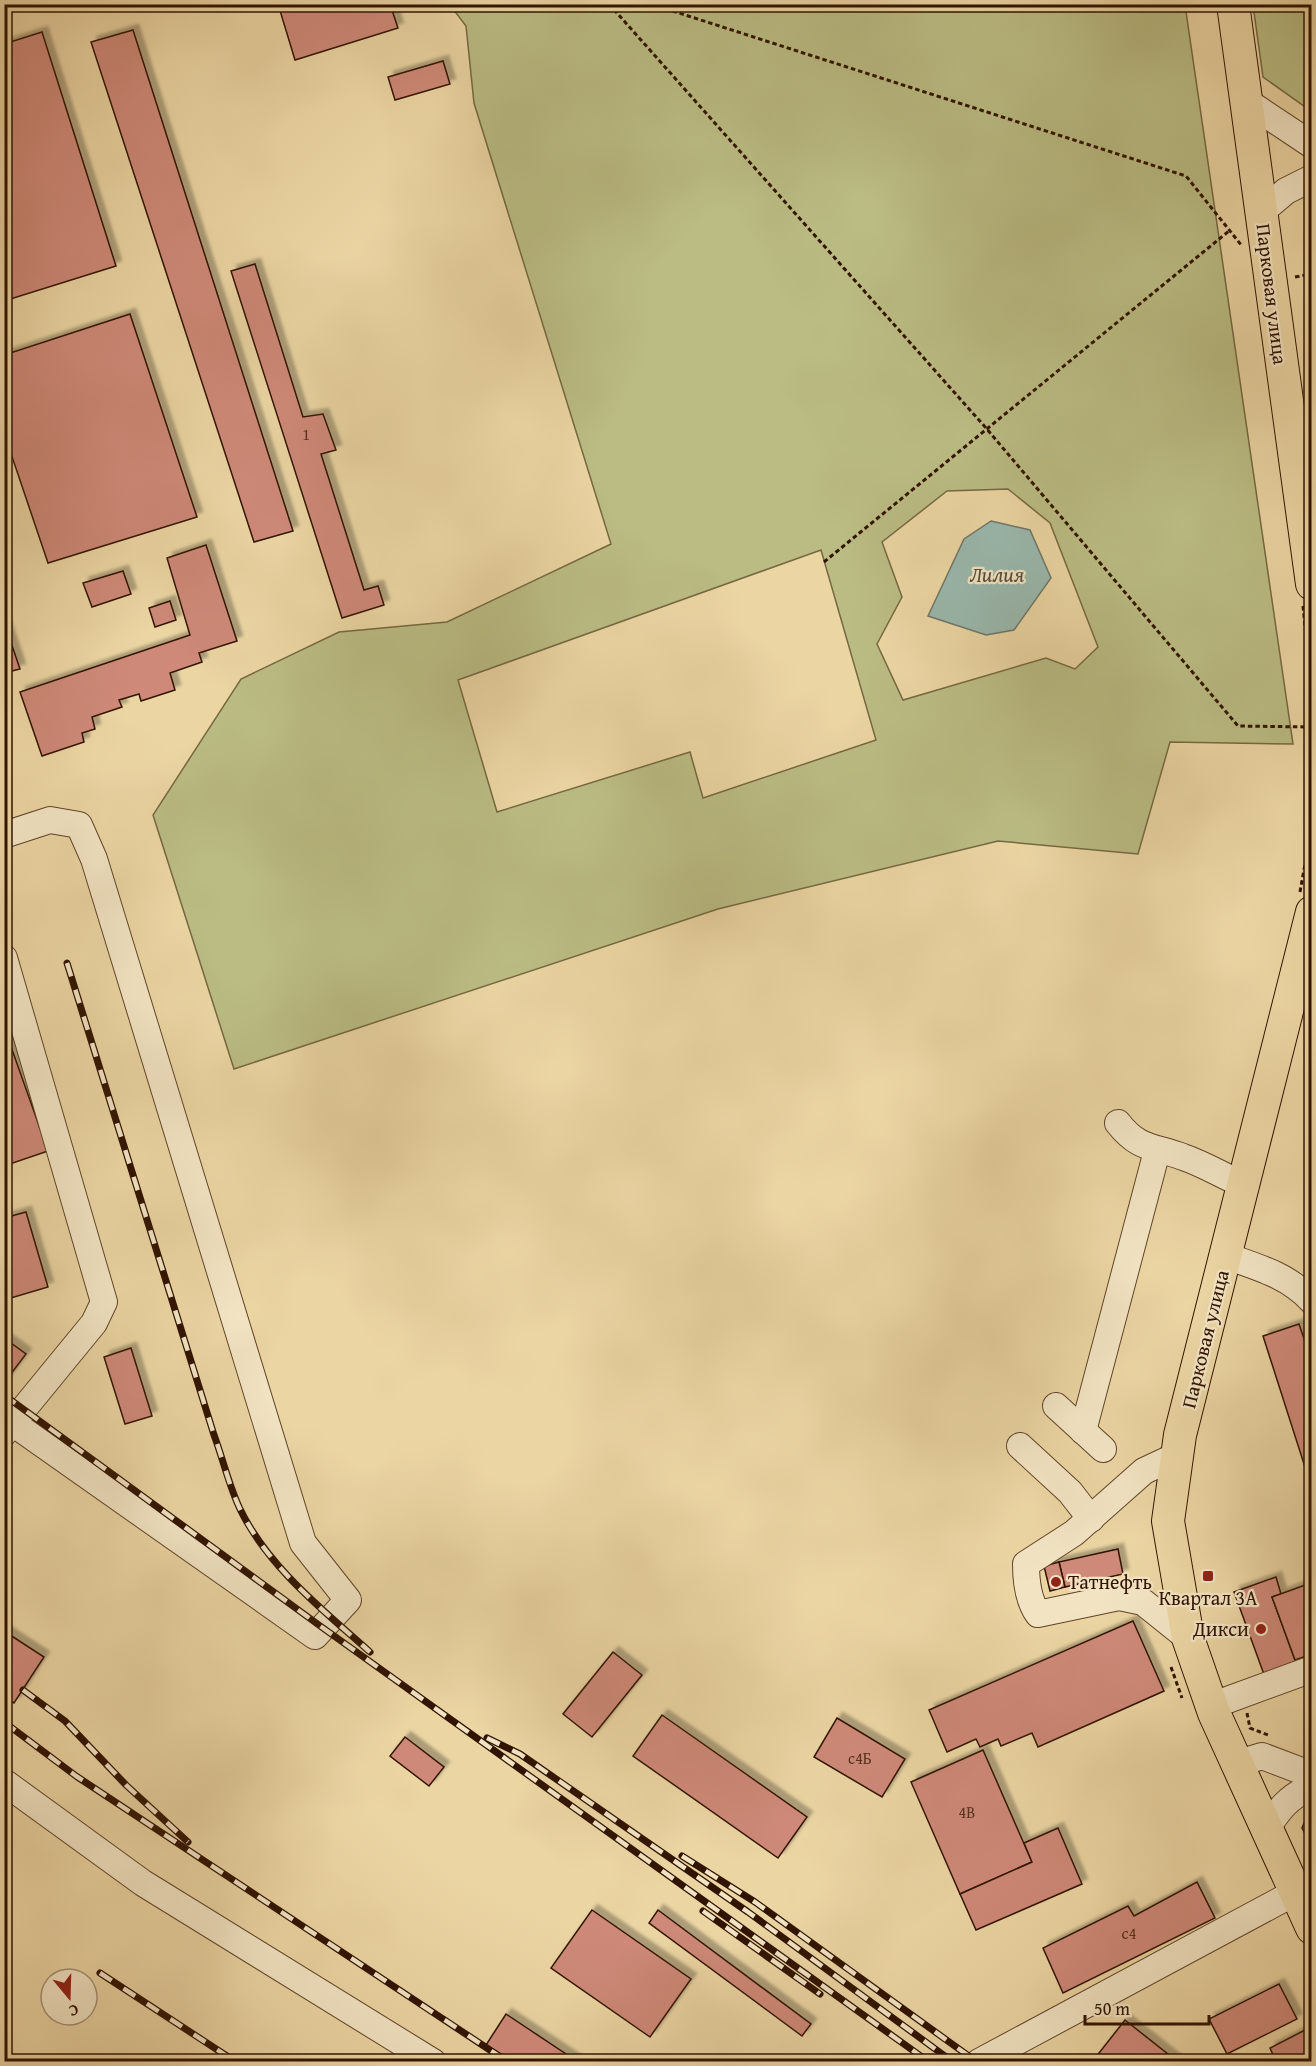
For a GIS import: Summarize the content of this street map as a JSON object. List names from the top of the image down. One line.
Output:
{"streets":{"main road":["Парковая улица"]},"water":["Лилия"],"places":{"transit":["Квартал 3А"],"other":["Татнефть","Дикси"]},"house_numbers":["1","с4Б","4В","с4"],"scale_bar":"50 m","north":"bottom"}
